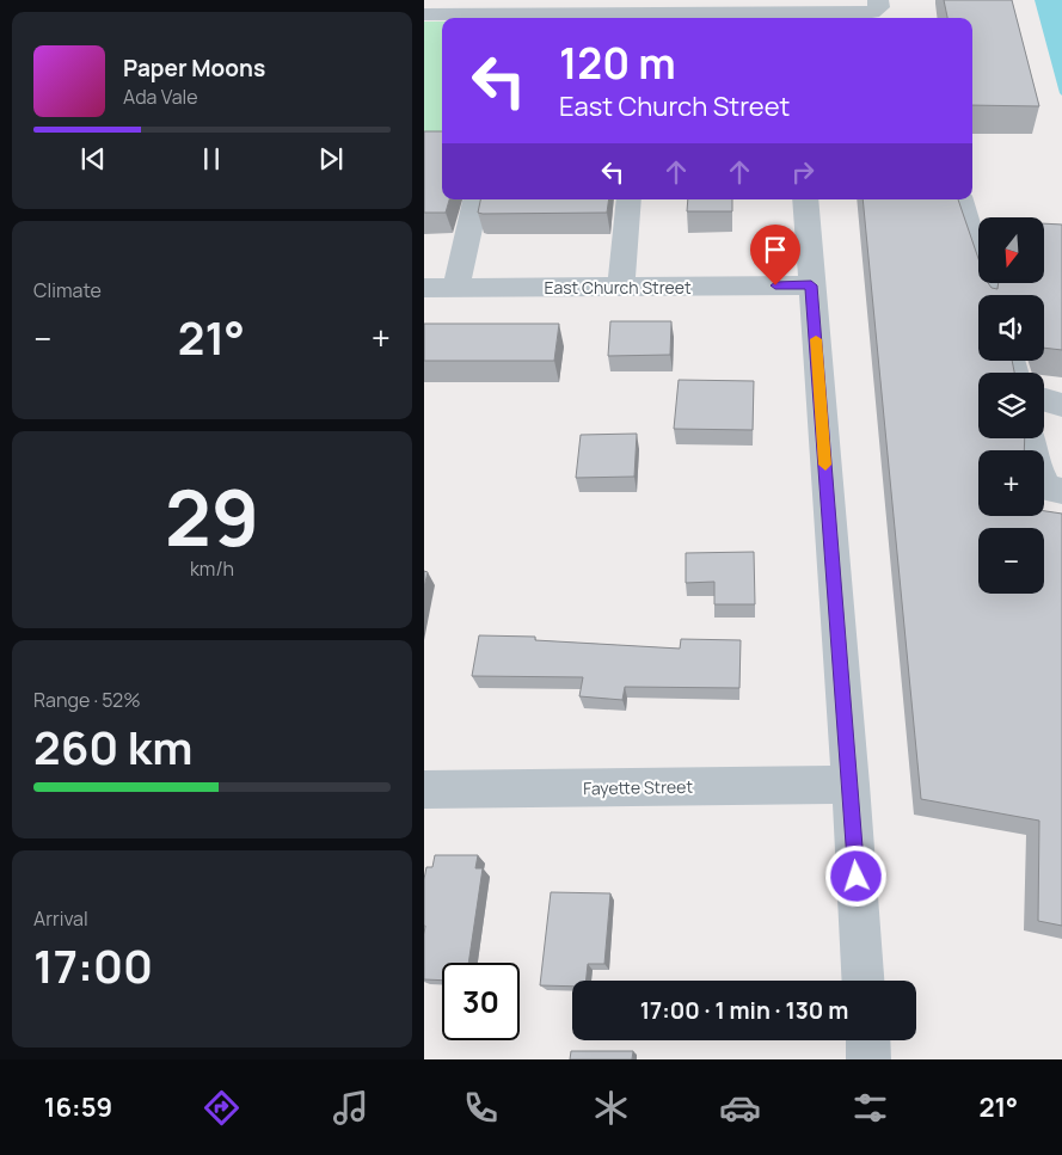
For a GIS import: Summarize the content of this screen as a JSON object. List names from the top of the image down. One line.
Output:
{"streets":{"street":["East Church Street","Fayette Street"]},"north":"bottom","page":{"turn":["120 m","East Church Street"],"song":["Paper Moons","Ada Vale"],"map_buttons":["+","−"],"tile":["Climate",["29","km/h"],["Range · 52%","260 km"],["Arrival","17:00"]],"heat":["−","21°","+"],"limit":"30","trip":"17:00 · 1 min · 130 m","tabs":["16:59","21°"]}}
